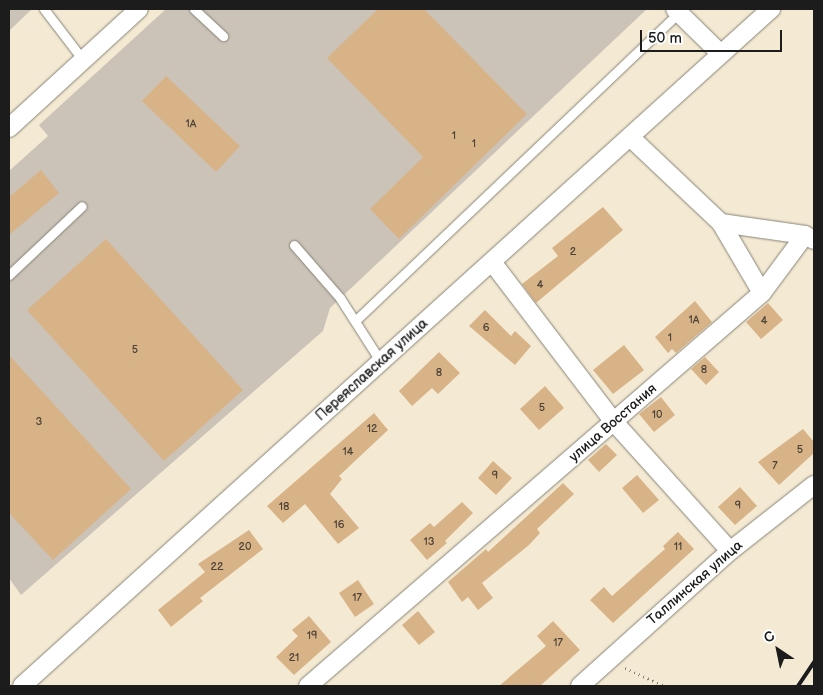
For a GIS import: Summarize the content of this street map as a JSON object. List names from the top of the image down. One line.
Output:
{"streets":{"street":["Переяславская улица","улица Восстания","Таллинская улица"]},"house_numbers":["1А","1","1","2","4","1А","4","6","1","5","8","8","5","10","3","12","5","14","7","9","9","18","16","13","20","11","22","17","19","17","21"],"scale_bar":"50 m","north":"top left"}
